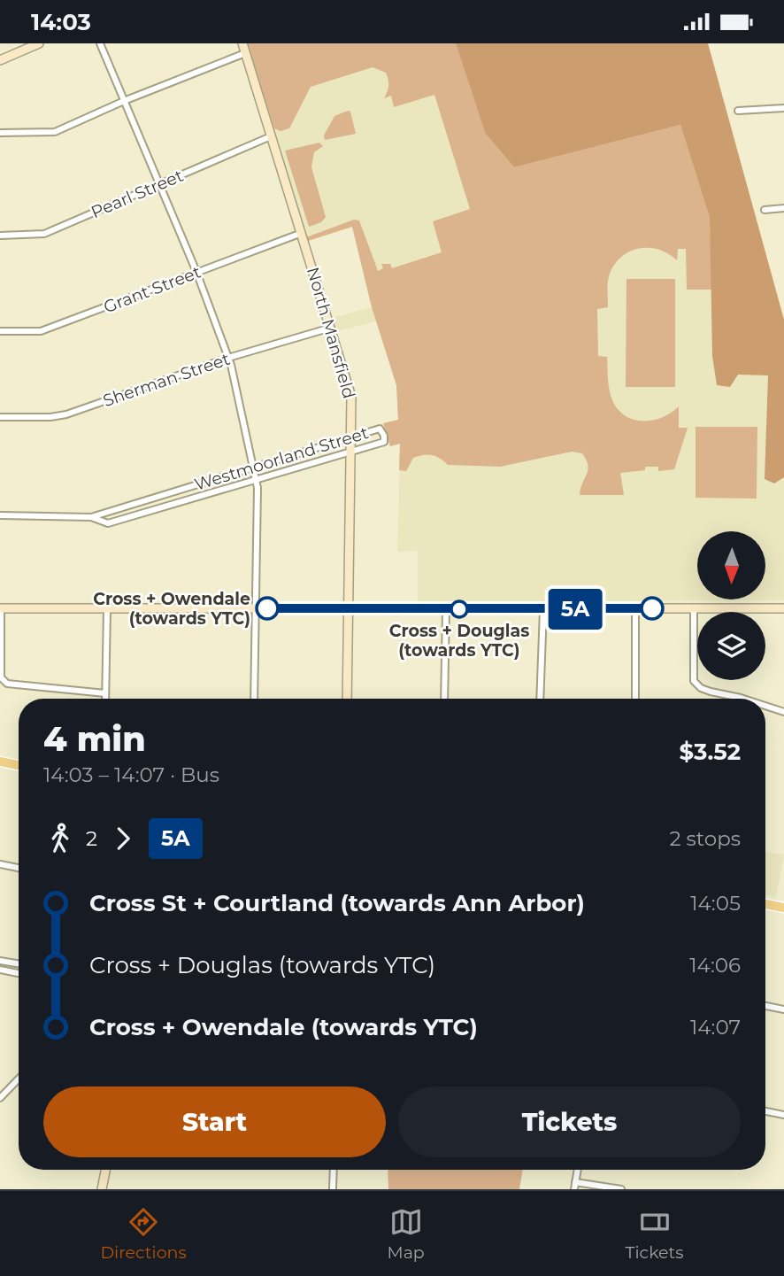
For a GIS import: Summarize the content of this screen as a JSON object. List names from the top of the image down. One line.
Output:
{"streets":{"main road":["North Mansfield"],"street":["Pearl Street","Grant Street","Sherman Street","Westmoorland Street"]},"crossings":[["Pearl Street","North Mansfield"],["Grant Street","North Mansfield"],["North Mansfield","Sherman Street"],["North Mansfield","Westmoorland Street"]],"places":["Cross + Owendale (towards YTC)","Cross + Douglas (towards YTC)"],"lines":["bus line 5A"],"north":"bottom","page":{"status":"14:03","on_map":"5A","heading":["4 min","14:03 – 14:07 · Bus","$3.52"],"legs":["2","5A","2 stops"],"list":[{"name":"Cross St + Courtland (towards Ann Arbor)","value":"14:05"},{"name":"Cross + Douglas (towards YTC)","value":"14:06"},{"name":"Cross + Owendale (towards YTC)","value":"14:07"}],"buttons":["Start","Tickets"],"tabs":["Directions","Map","Tickets"]}}
